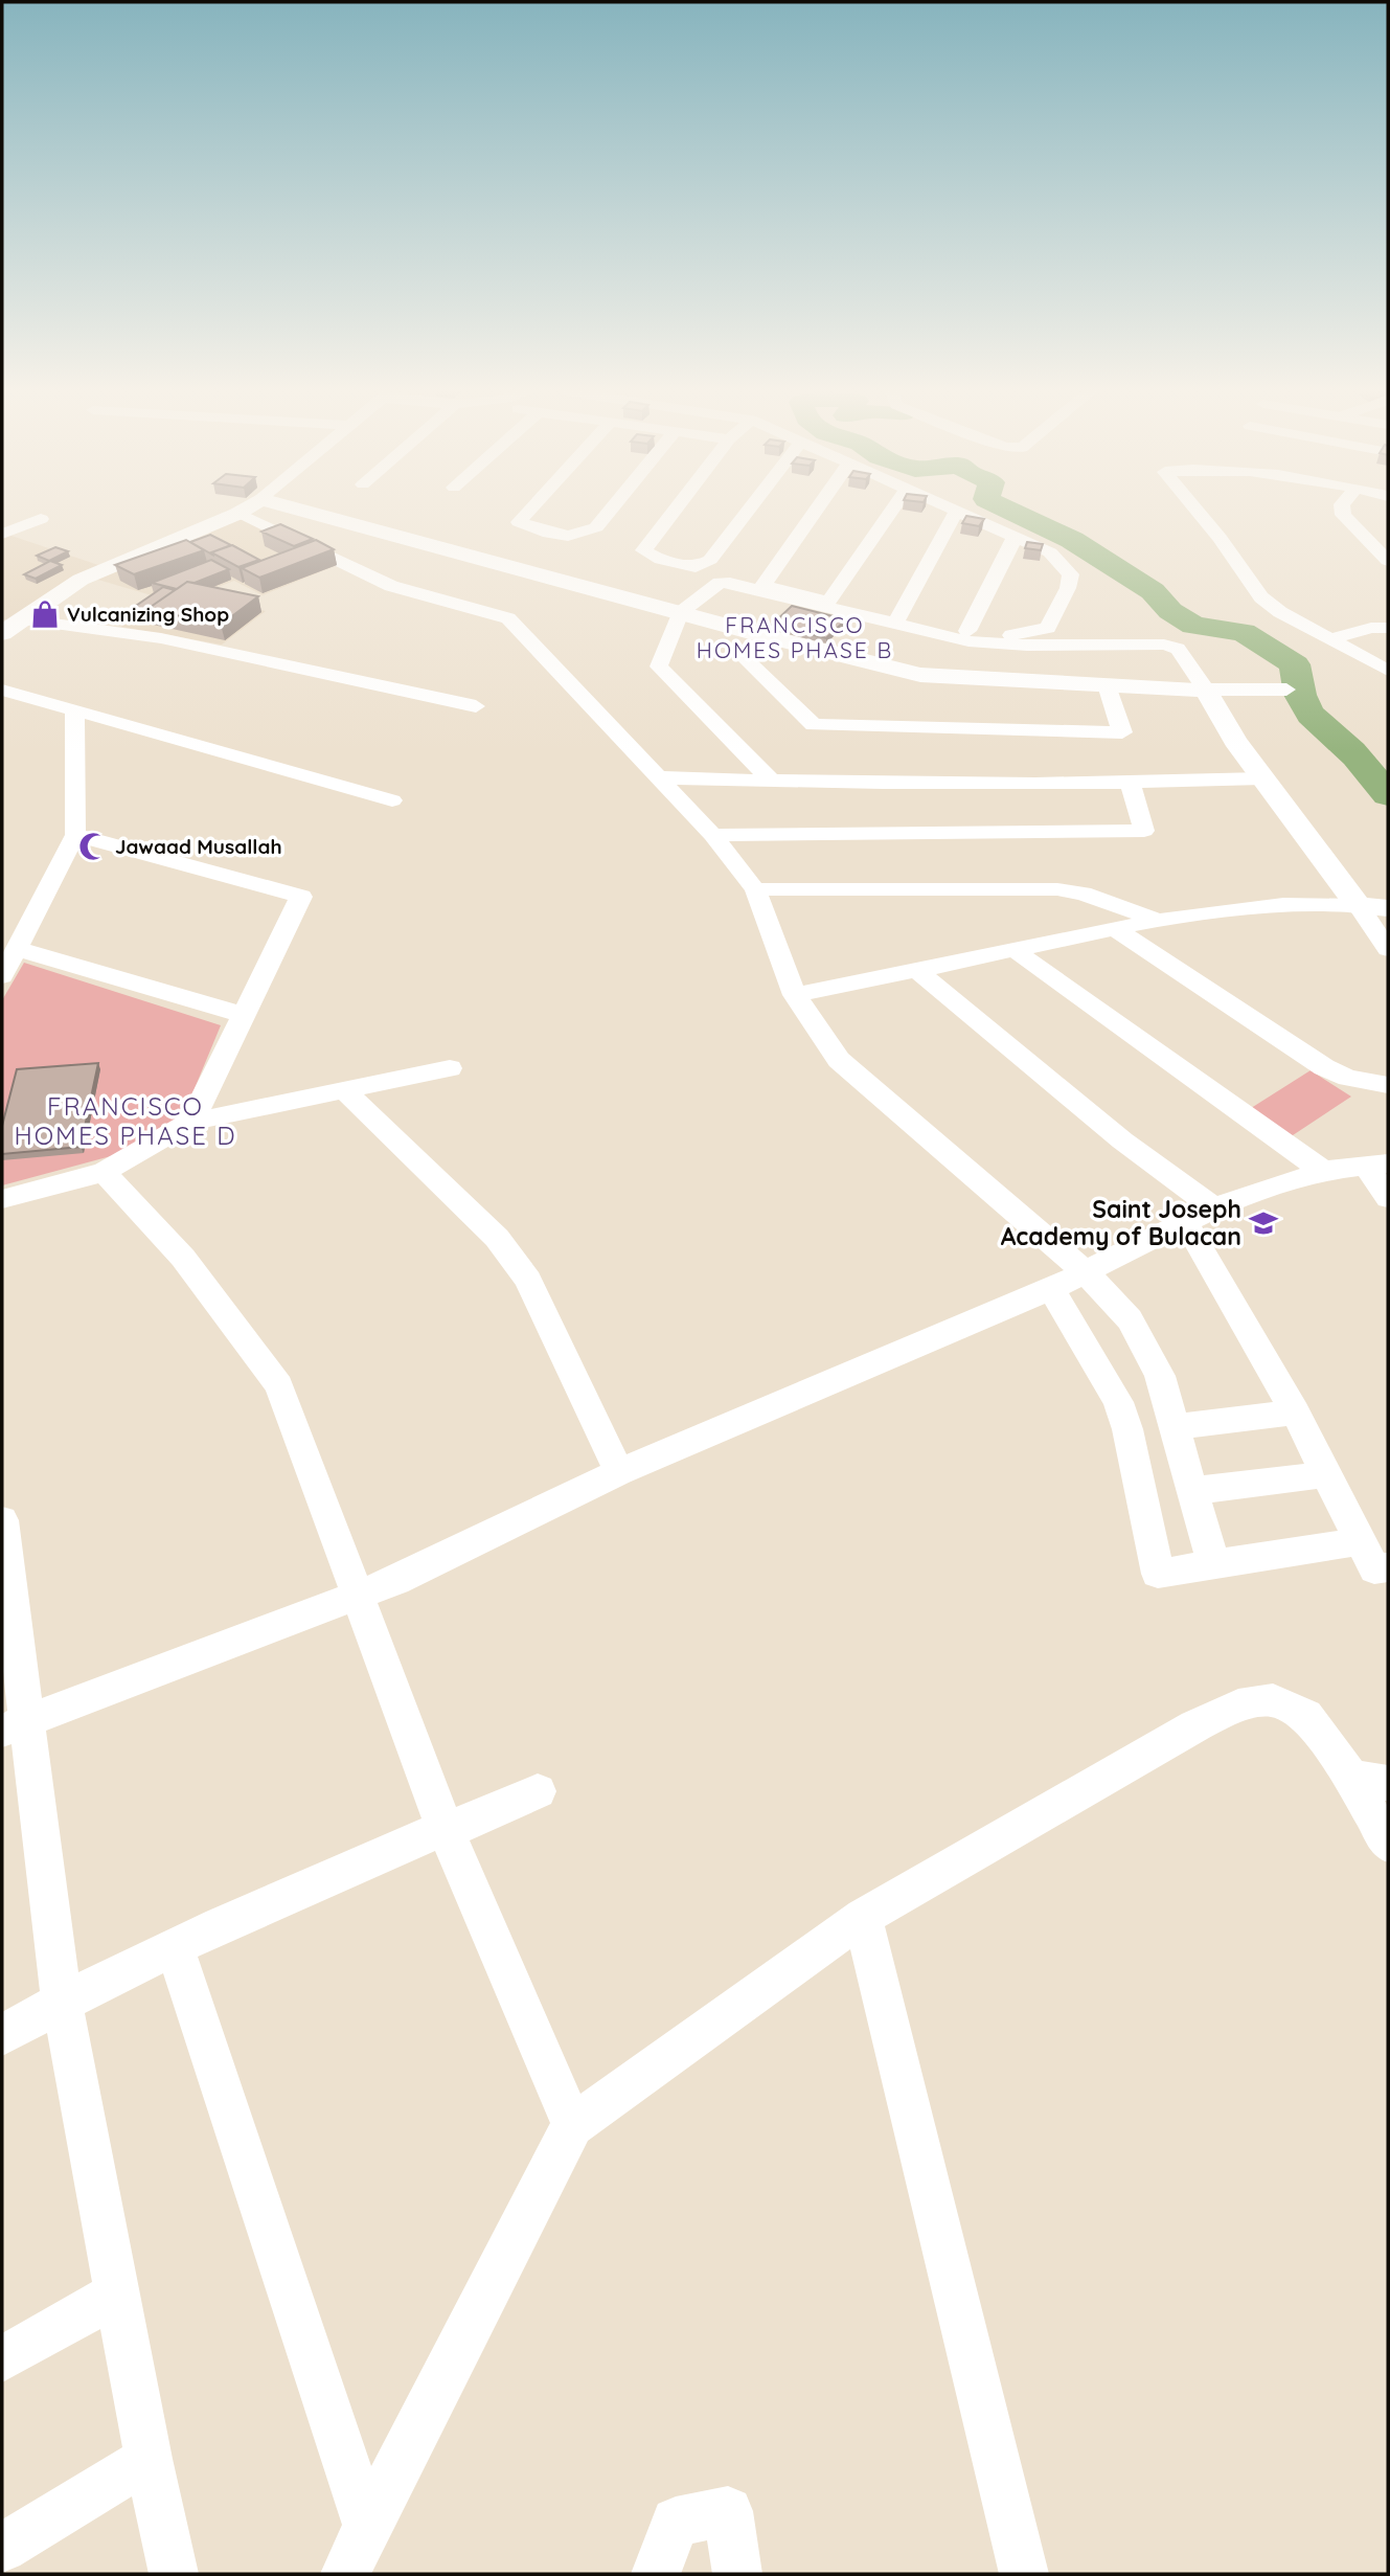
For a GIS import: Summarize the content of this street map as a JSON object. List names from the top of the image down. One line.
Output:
{"districts":["FRANCISCO HOMES PHASE B","FRANCISCO HOMES PHASE D"],"places":{"shop":["Vulcanizing Shop"],"mosque":["Jawaad Musallah"],"school or university":["Saint Joseph Academy of Bulacan"]}}
